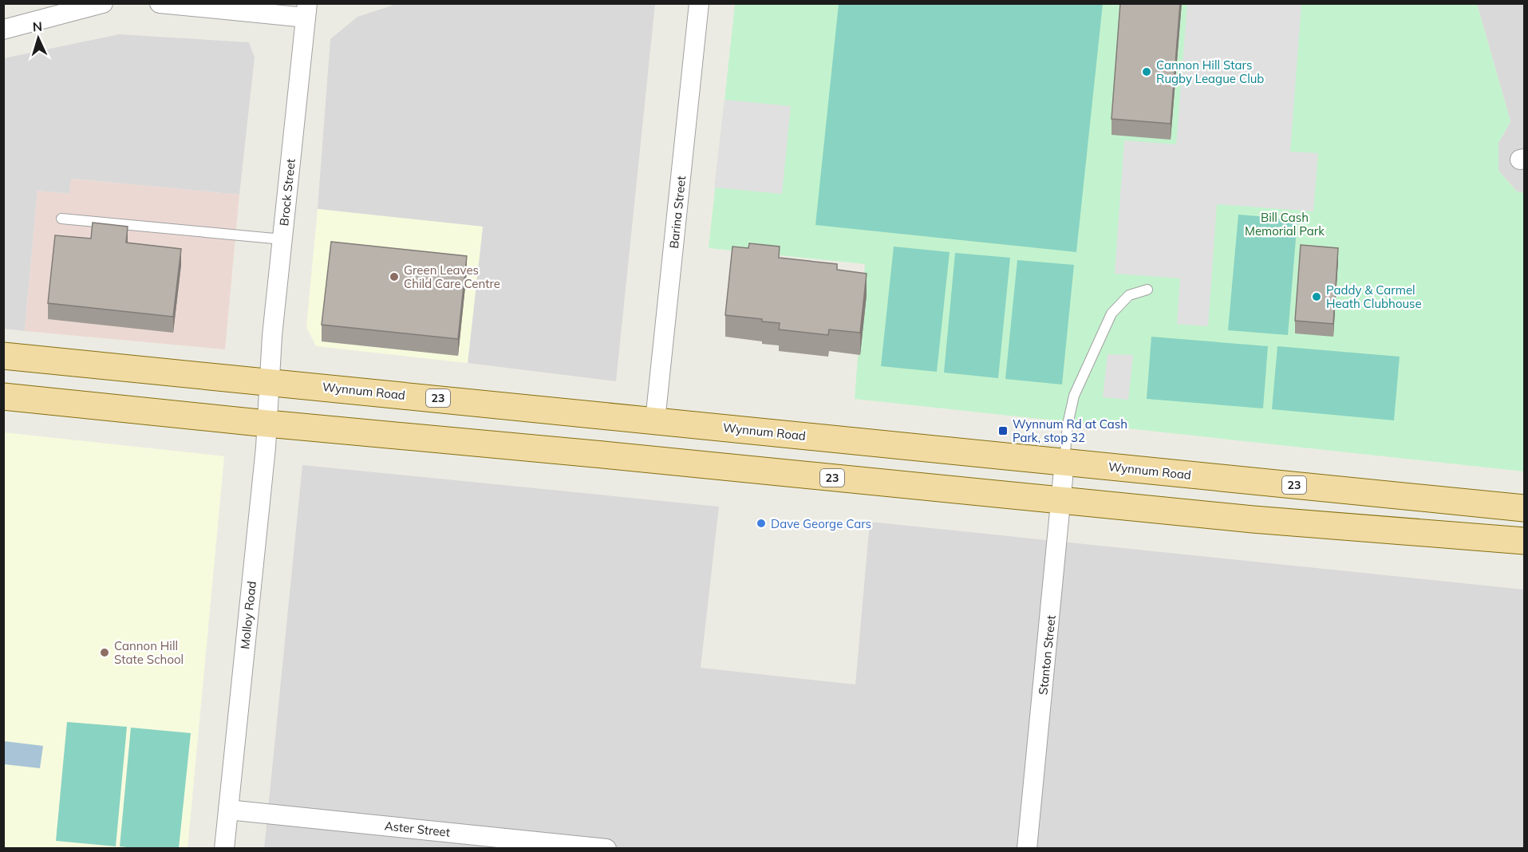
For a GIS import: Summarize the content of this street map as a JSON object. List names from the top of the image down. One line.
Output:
{"streets":{"main road":["Wynnum Road","23"],"street":["Brock Street","Barina Street","Molloy Road","Stanton Street","Aster Street"]},"crossings":[["Brock Street","Wynnum Road"],["Brock Street","Molloy Road"],["Barina Street","Wynnum Road"],["Wynnum Road","Molloy Road"],["Wynnum Road","Stanton Street"],["23","Molloy Road"],["23","Stanton Street"],["Molloy Road","Aster Street"]],"parks":["Bill Cash Memorial Park"],"places":{"other":["Cannon Hill Stars Rugby League Club","Green Leaves Child Care Centre","Paddy & Carmel Heath Clubhouse","Dave George Cars","Cannon Hill State School"],"transit":["Wynnum Rd at Cash Park, stop 32"]},"north":"top"}
